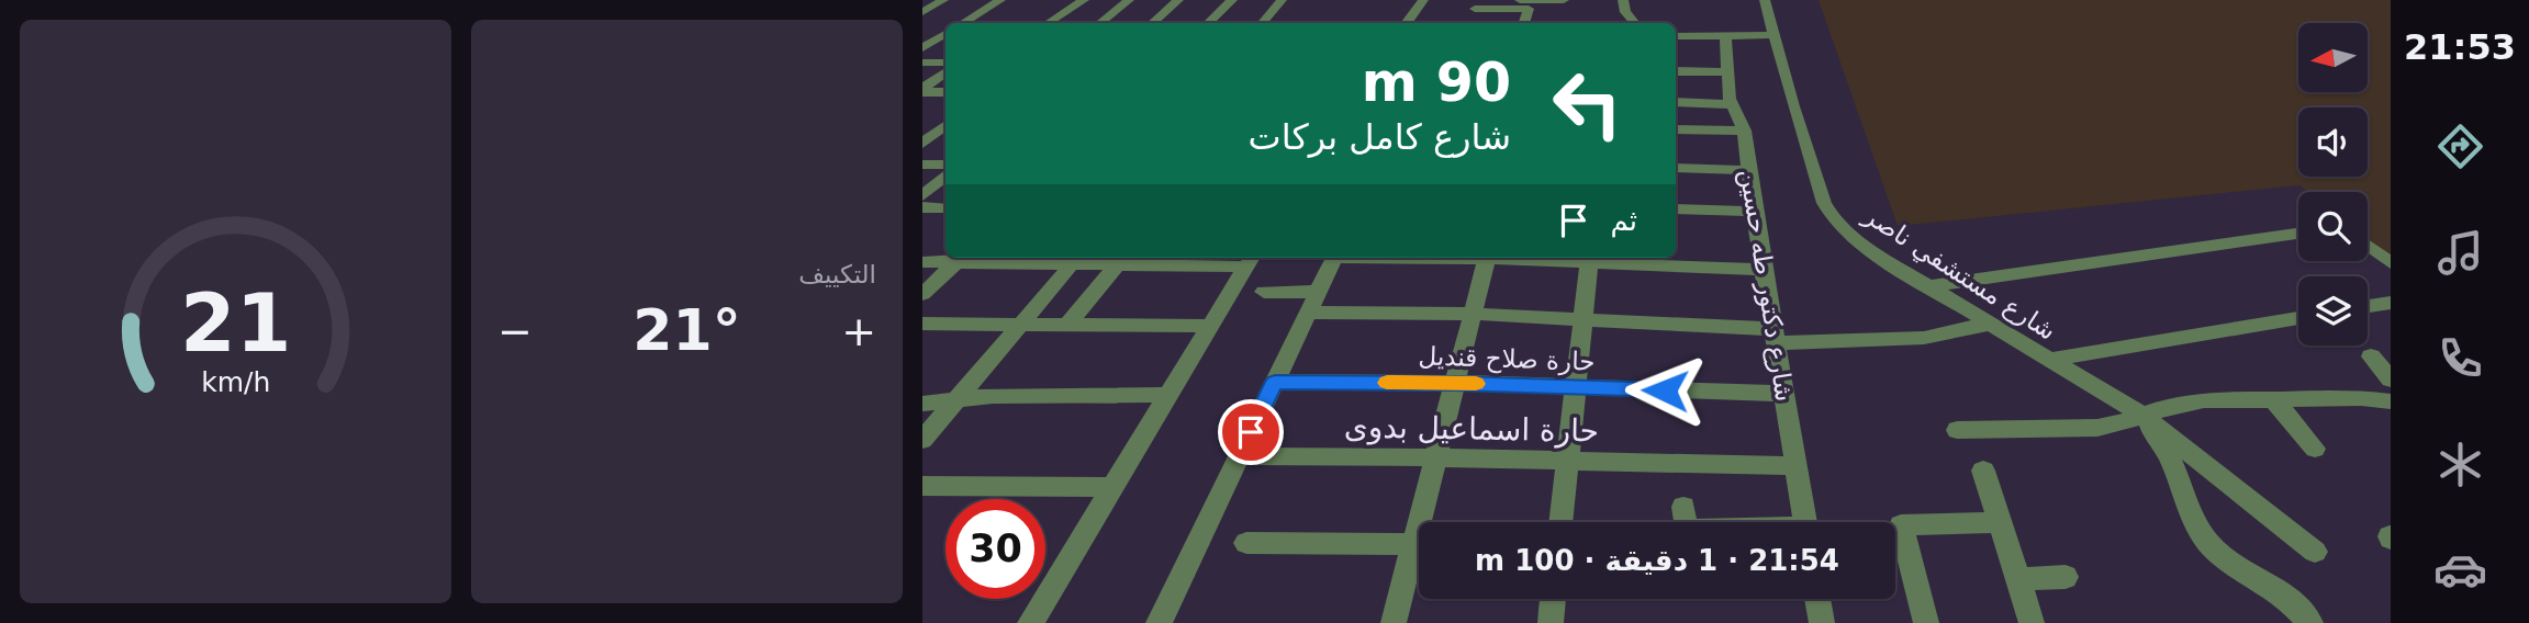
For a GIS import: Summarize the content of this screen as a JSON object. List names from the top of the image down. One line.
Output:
{"streets":{"street":["شارع مستشفي ناصر","شارع دكتور طه حسين","حارة صلاح قنديل","حارة اسماعيل بدوى"]},"crossings":[["شارع دكتور طه حسين","حارة صلاح قنديل"],["شارع دكتور طه حسين","حارة اسماعيل بدوى"]],"north":"left","page":{"tabs":"21:53","tile":"التكييف","turn":["90 m","شارع كامل بركات"],"then":"ثم","heat":["−","21°","+"],"limit":"30","trip":"21:54 · 1 دقيقة · 100 m","gauge":["21","km/h"]}}
